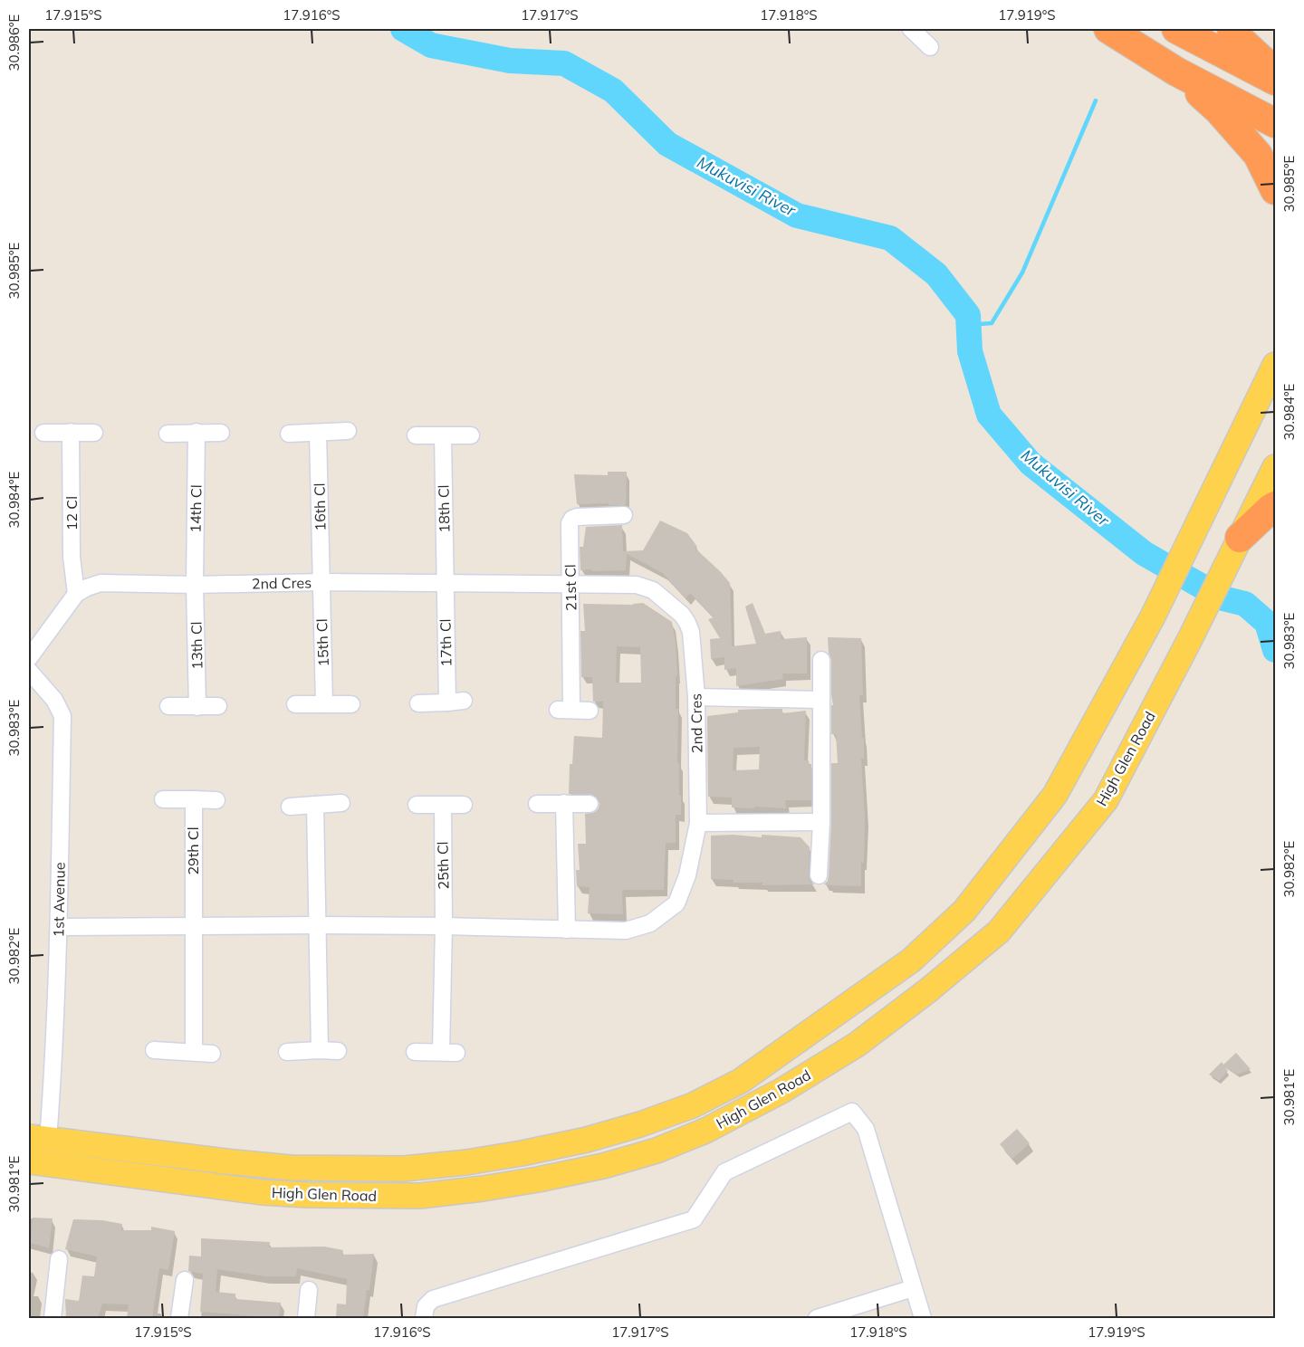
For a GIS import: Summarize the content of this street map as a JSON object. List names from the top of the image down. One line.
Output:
{"streets":{"main road":["High Glen Road"],"street":["16th Cl","14th Cl","18th Cl","12 Cl","2nd Cres","21st Cl","15th Cl","17th Cl","13th Cl","29th Cl","25th Cl","1st Avenue"]},"crossings":[["16th Cl","2nd Cres"],["16th Cl","15th Cl"],["14th Cl","2nd Cres"],["14th Cl","13th Cl"],["18th Cl","2nd Cres"],["18th Cl","17th Cl"],["12 Cl","2nd Cres"],["2nd Cres","21st Cl"],["2nd Cres","15th Cl"],["2nd Cres","17th Cl"],["2nd Cres","13th Cl"],["2nd Cres","29th Cl"],["2nd Cres","25th Cl"],["2nd Cres","1st Avenue"],["High Glen Road","1st Avenue"]],"water":["Mukuvisi River"],"coordinates":["17.915°S","17.916°S","17.917°S","17.918°S","17.919°S","30.986°E","30.985°E","30.984°E","30.983°E","30.982°E","30.981°E"]}
